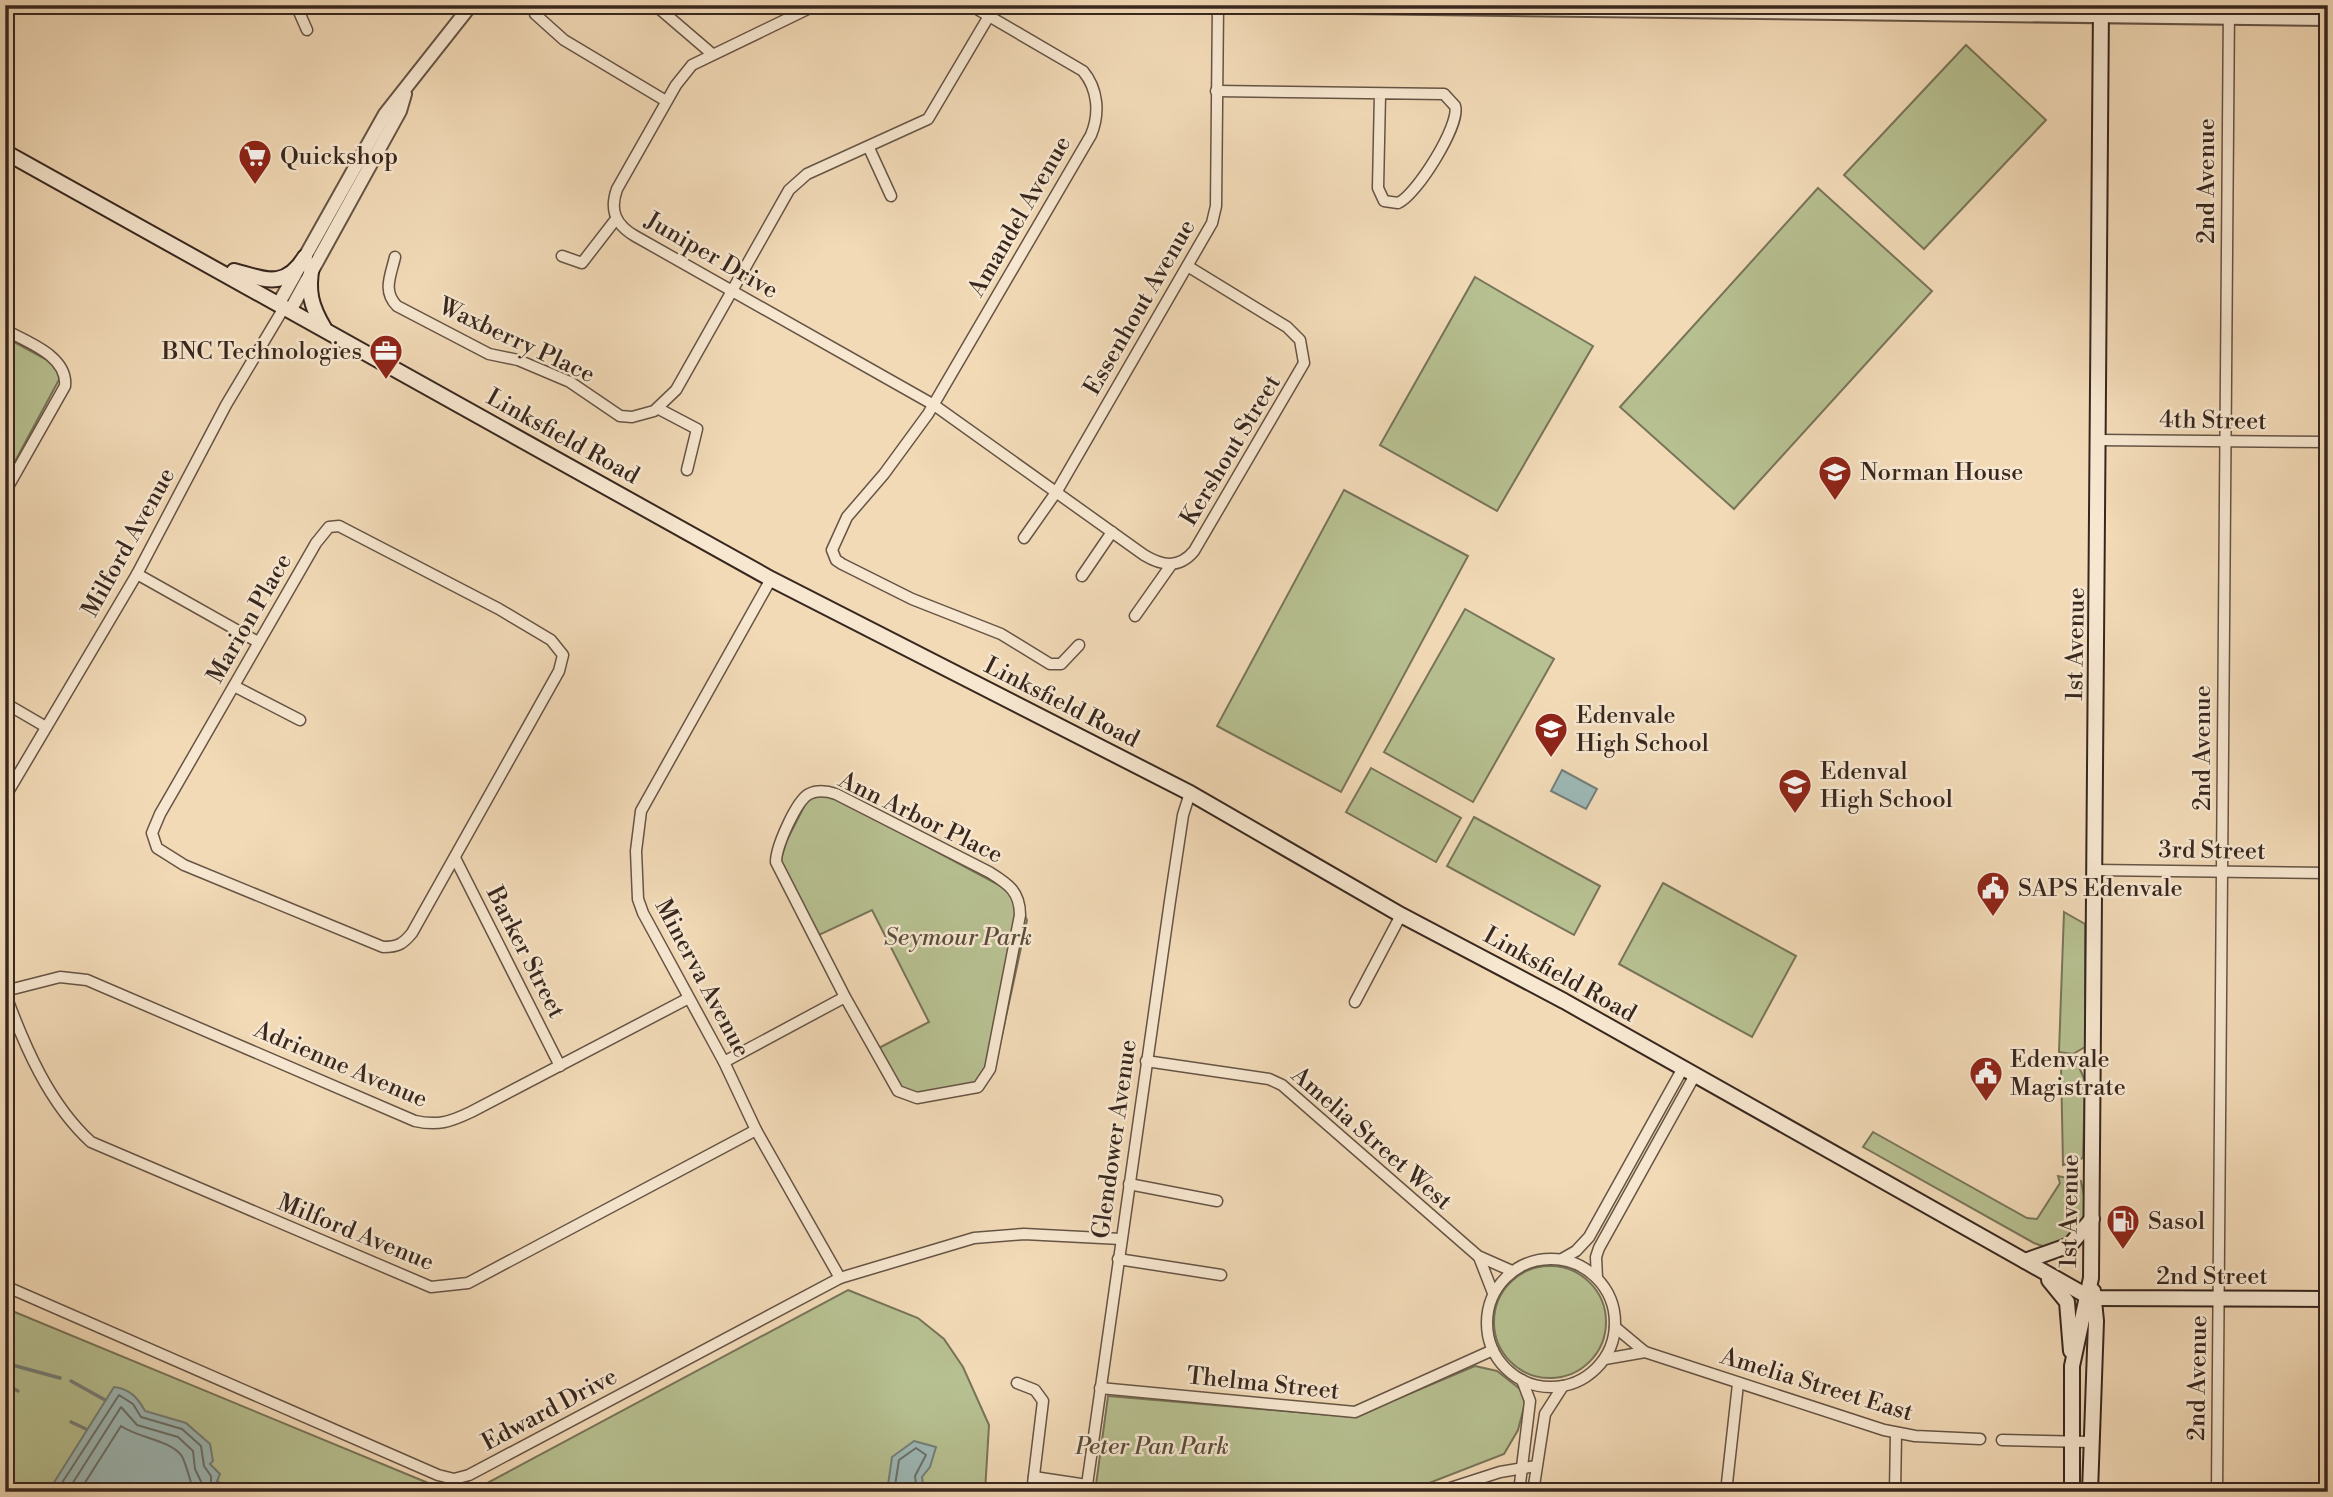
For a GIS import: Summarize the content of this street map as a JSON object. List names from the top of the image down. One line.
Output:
{"streets":{"main road":["Linksfield Road","1st Avenue","2nd Street"],"street":["2nd Avenue","Amandel Avenue","Juniper Drive","Essenhout Avenue","Waxberry Place","4th Street","Kershout Street","Milford Avenue","Marion Place","Ann Arbor Place","3rd Street","Barker Street","Minerva Avenue","Adrienne Avenue","Amelia Street West","Glendower Avenue","Thelma Street","Amelia Street East","Edward Drive"]},"crossings":[["2nd Avenue","4th Street"],["2nd Avenue","3rd Street"],["2nd Avenue","2nd Street"],["Amandel Avenue","Juniper Drive"],["Juniper Drive","Essenhout Avenue"],["Essenhout Avenue","Kershout Street"],["4th Street","1st Avenue"],["Linksfield Road","Milford Avenue"],["Linksfield Road","1st Avenue"],["Linksfield Road","Minerva Avenue"],["Linksfield Road","Glendower Avenue"],["Linksfield Road","2nd Street"],["Milford Avenue","Minerva Avenue"],["Milford Avenue","Adrienne Avenue"],["Marion Place","Barker Street"],["1st Avenue","3rd Street"],["1st Avenue","2nd Street"],["Barker Street","Adrienne Avenue"],["Minerva Avenue","Adrienne Avenue"],["Minerva Avenue","Edward Drive"],["Amelia Street West","Glendower Avenue"],["Amelia Street West","Thelma Street"],["Amelia Street West","Amelia Street East"],["Glendower Avenue","Thelma Street"],["Glendower Avenue","Edward Drive"],["Thelma Street","Amelia Street East"]],"parks":["Seymour Park","Peter Pan Park"],"places":{"supermarket":["Quickshop"],"office":["BNC Technologies"],"school or university":["Norman House","Edenvale High School","Edenval High School"],"public building":["SAPS Edenvale","Edenvale Magistrate"],"fuel station":["Sasol"]}}
